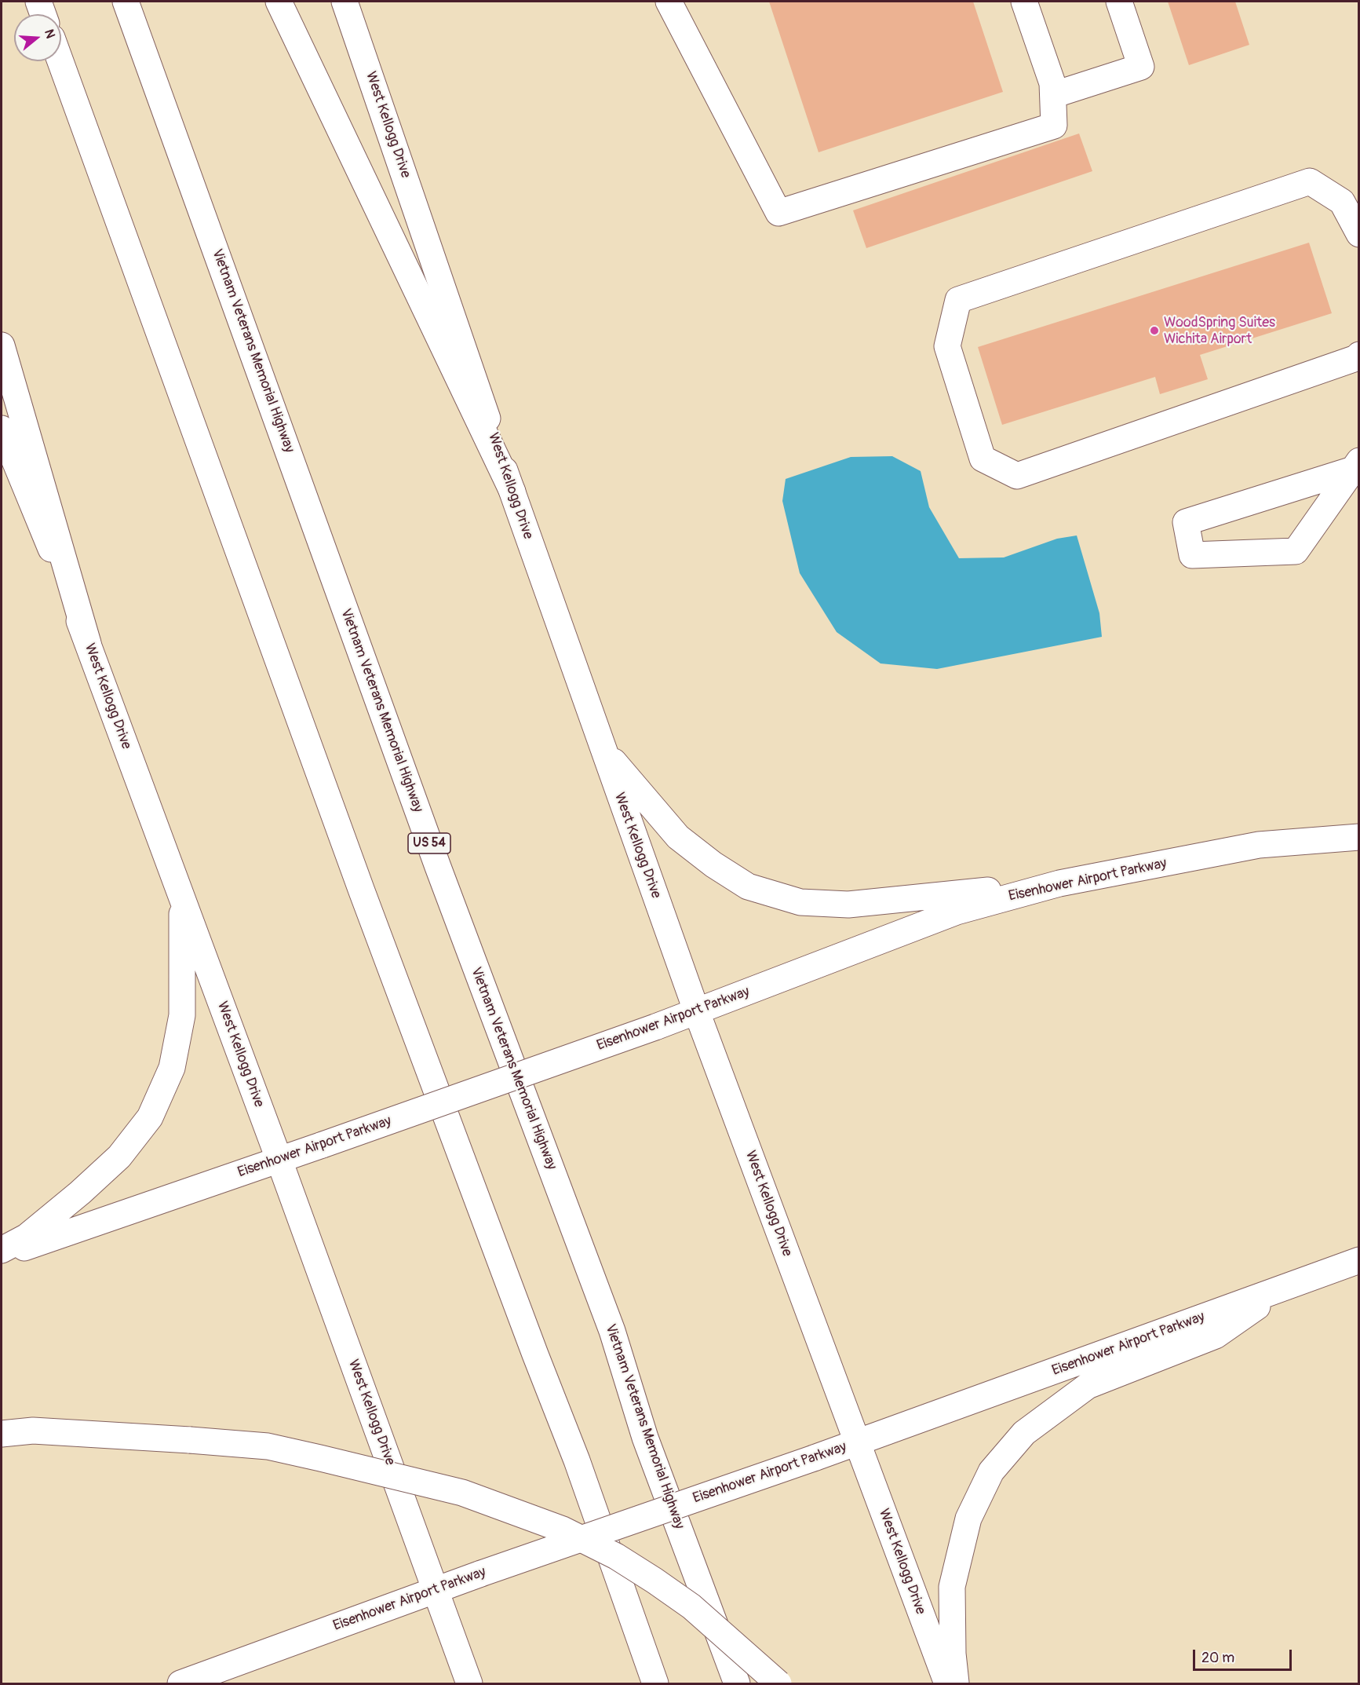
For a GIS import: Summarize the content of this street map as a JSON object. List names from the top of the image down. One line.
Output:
{"streets":{"main road":["West Kellogg Drive","Vietnam Veterans Memorial Highway","US 54","Eisenhower Airport Parkway"]},"crossings":[["West Kellogg Drive","Eisenhower Airport Parkway"]],"places":["WoodSpring Suites Wichita Airport"],"scale_bar":"20 m","north":"right"}
